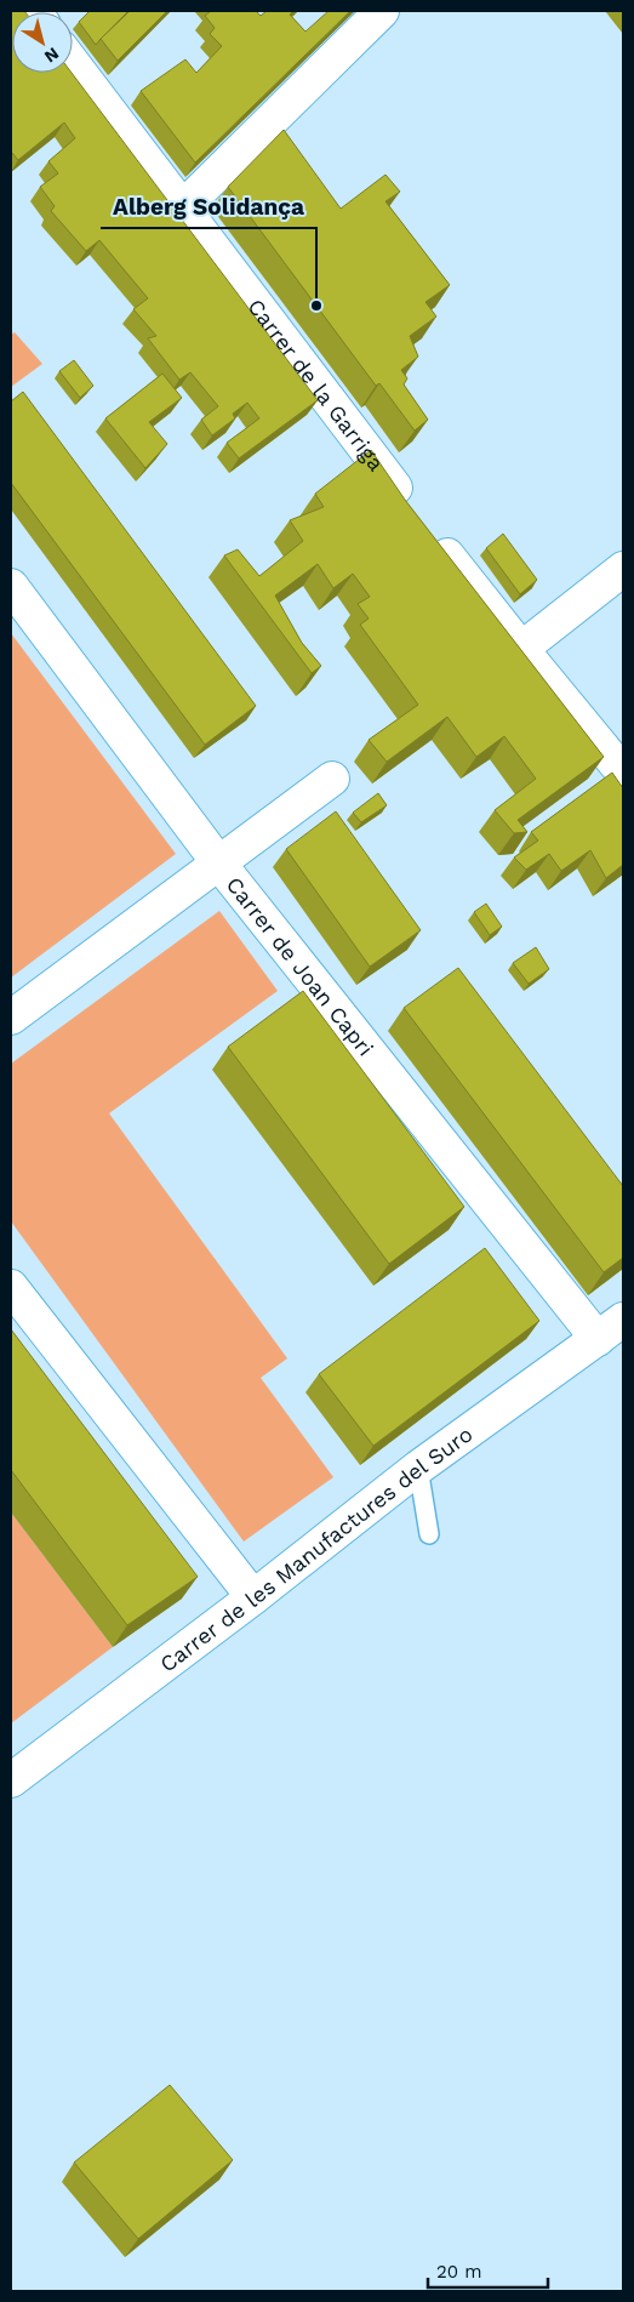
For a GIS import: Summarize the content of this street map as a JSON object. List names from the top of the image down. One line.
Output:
{"streets":{"street":["Carrer de la Garriga","Carrer de Joan Capri","Carrer de les Manufactures del Suro"]},"crossings":[["Carrer de Joan Capri","Carrer de les Manufactures del Suro"]],"places":["Alberg Solidança"],"scale_bar":"20 m","north":"bottom right"}
